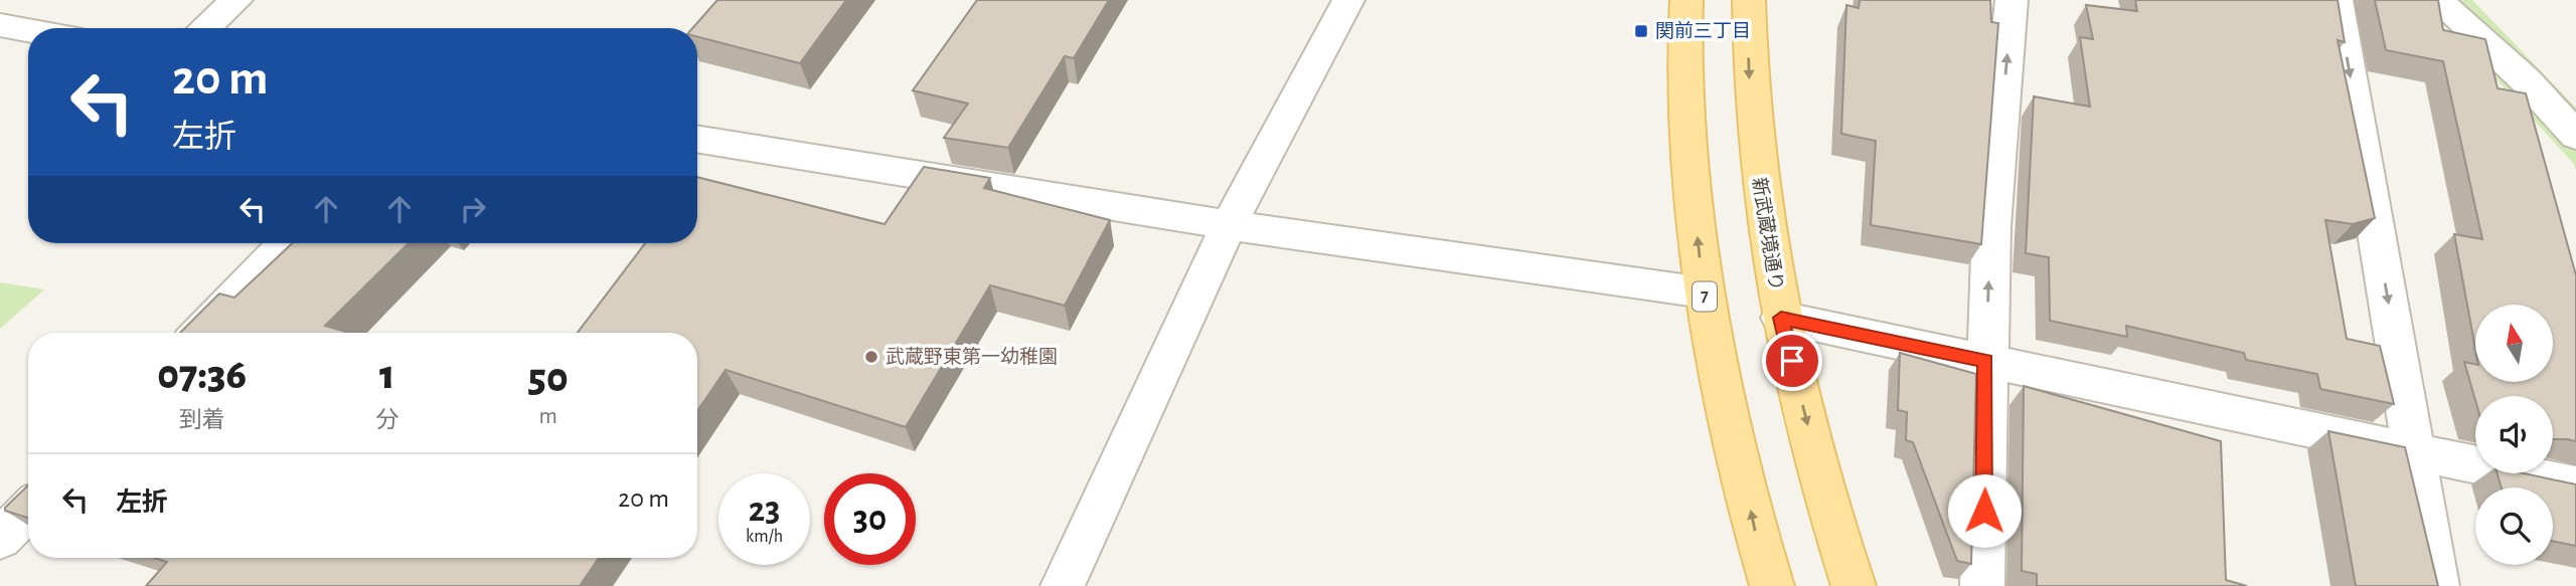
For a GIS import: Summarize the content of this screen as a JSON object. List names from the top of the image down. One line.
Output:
{"streets":{"main road":["新武蔵境通り","7"]},"places":{"transit":["関前三丁目"],"other":["武蔵野東第一幼稚園"]},"north":"top","page":{"turn":["20 m","左折"],"eta":["07:36","到着","1","分","50","m"],"list":[{"name":"左折","value":"20 m"}],"speed":"23 km/h","limit":"30"}}
